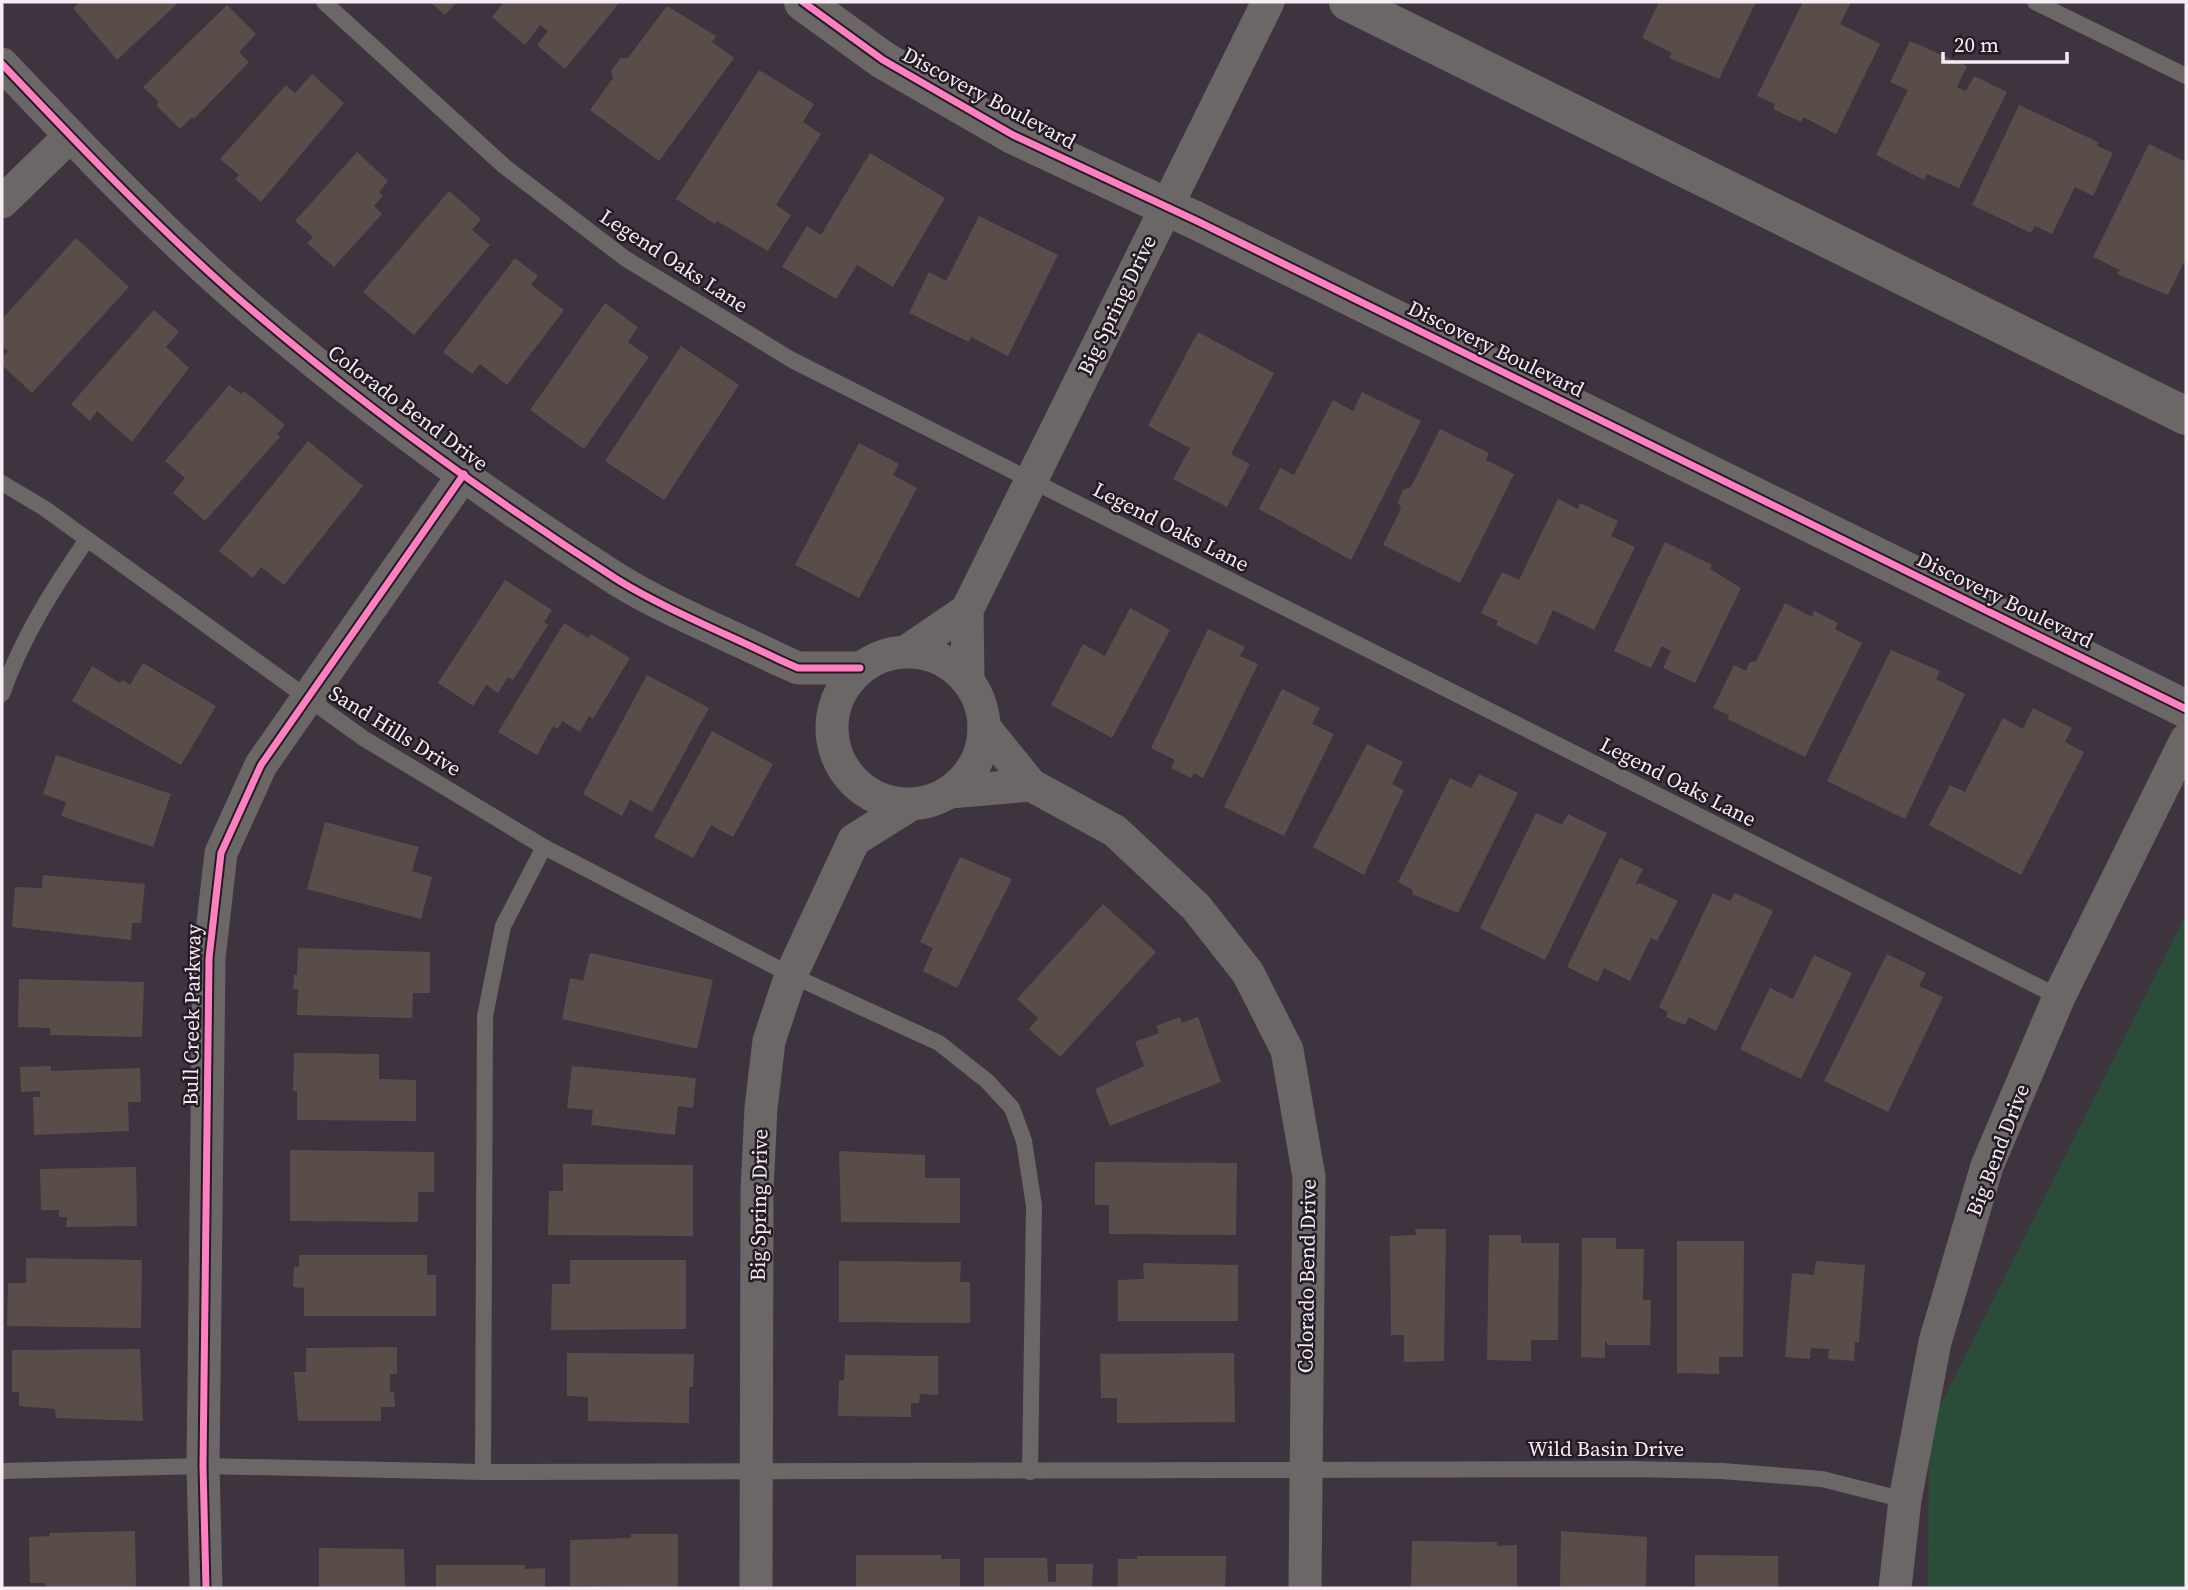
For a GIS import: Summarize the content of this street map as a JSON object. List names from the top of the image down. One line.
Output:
{"streets":{"street":["Discovery Boulevard","Big Spring Drive","Colorado Bend Drive","Bull Creek Parkway","Big Bend Drive"],"lane":["Legend Oaks Lane","Sand Hills Drive","Wild Basin Drive"]},"crossings":[["Discovery Boulevard","Big Spring Drive"],["Legend Oaks Lane","Big Spring Drive"],["Legend Oaks Lane","Big Bend Drive"],["Big Spring Drive","Colorado Bend Drive"],["Big Spring Drive","Sand Hills Drive"],["Big Spring Drive","Wild Basin Drive"],["Colorado Bend Drive","Bull Creek Parkway"],["Colorado Bend Drive","Wild Basin Drive"],["Sand Hills Drive","Bull Creek Parkway"],["Sand Hills Drive","Wild Basin Drive"],["Bull Creek Parkway","Wild Basin Drive"],["Big Bend Drive","Wild Basin Drive"]],"scale_bar":"20 m"}
